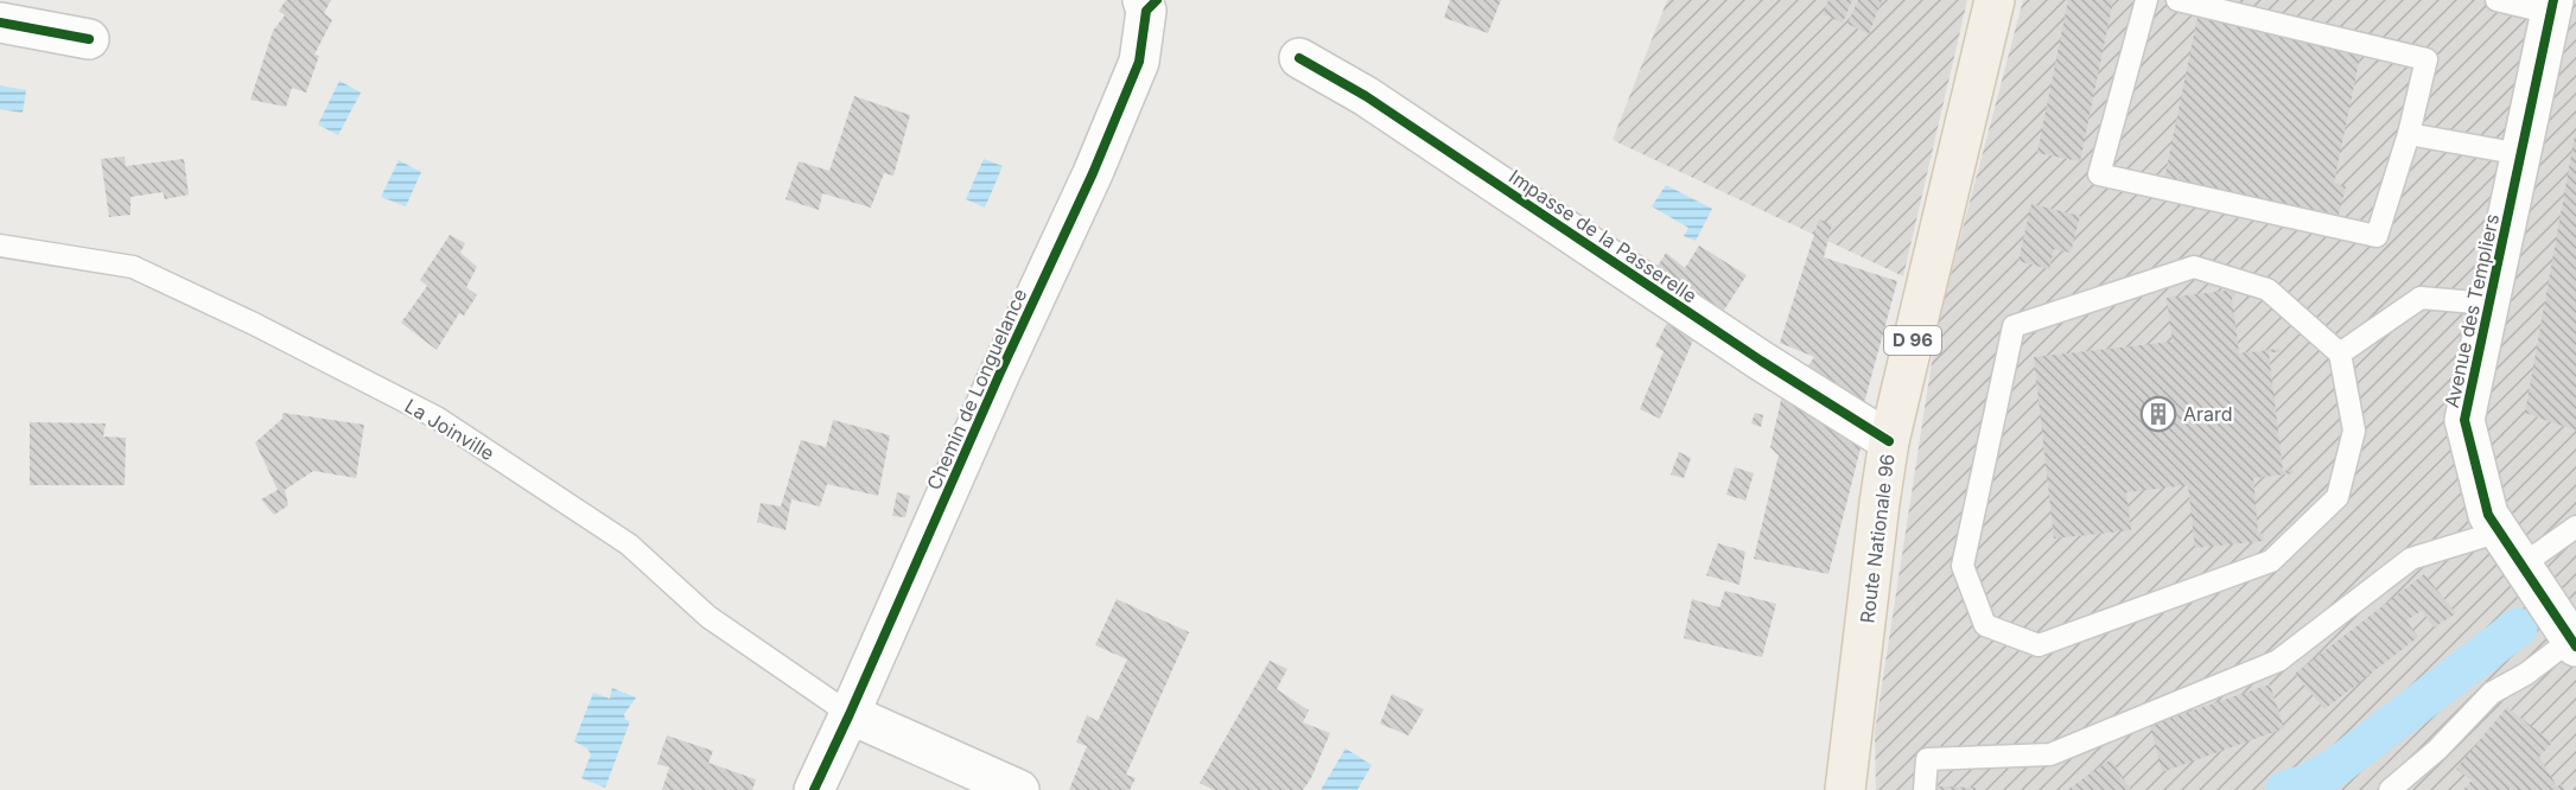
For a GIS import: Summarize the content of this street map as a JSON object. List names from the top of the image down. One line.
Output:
{"streets":{"main road":["D 96","Route Nationale 96"],"street":["Impasse de la Passerelle","Avenue des Templiers","Chemin de Longuelance"],"lane":["La Joinville"]},"crossings":[["Impasse de la Passerelle","Route Nationale 96"],["Chemin de Longuelance","La Joinville"]],"places":{"building":["Arard"]}}
